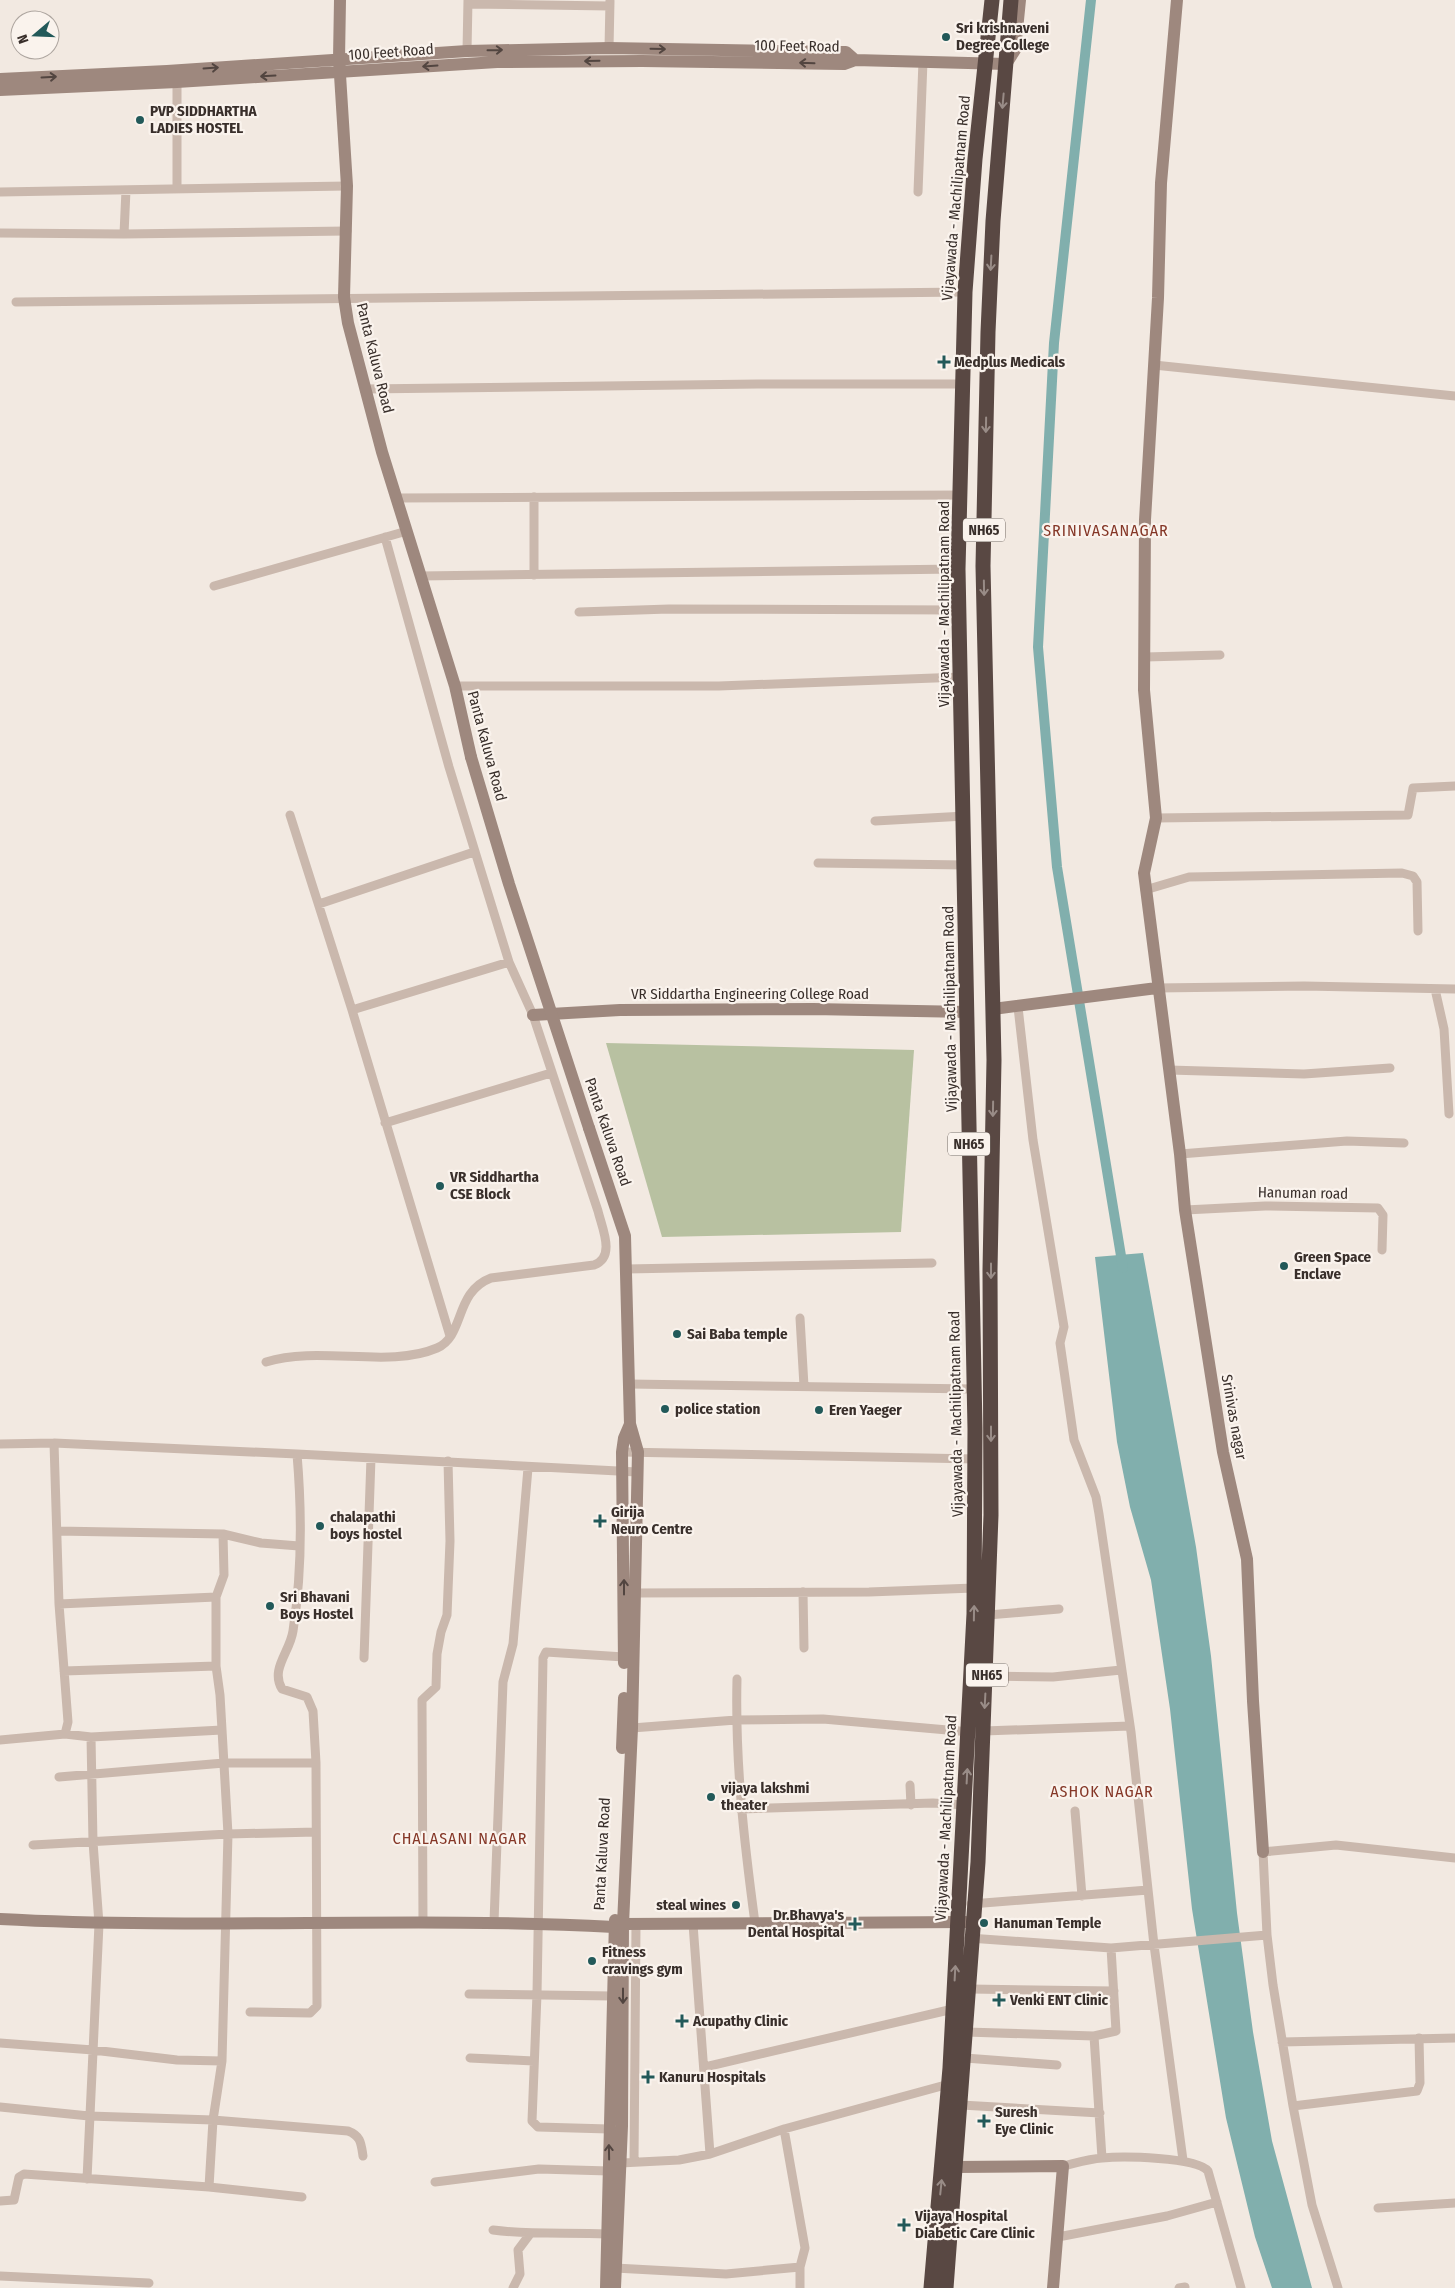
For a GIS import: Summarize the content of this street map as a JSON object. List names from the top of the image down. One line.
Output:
{"streets":{"highway":["Vijayawada - Machilipatnam Road","NH65"],"street":["100 Feet Road","Panta Kaluva Road","VR Siddartha Engineering College Road","Hanuman road","Srinivas nagar"]},"crossings":[["100 Feet Road","Panta Kaluva Road"],["Vijayawada - Machilipatnam Road","VR Siddartha Engineering College Road"],["Hanuman road","Srinivas nagar"]],"districts":["SRINIVASANAGAR","ASHOK NAGAR","CHALASANI NAGAR"],"places":{"other":["Sri krishnaveni Degree College","PVP SIDDHARTHA LADIES HOSTEL","VR Siddhartha CSE Block","Green Space Enclave","Sai Baba temple","police station","Eren Yaeger","chalapathi boys hostel","Sri Bhavani Boys Hostel","vijaya lakshmi theater","steal wines","Hanuman Temple","Fitness cravings gym"],"health":["Medplus Medicals","Girija Neuro Centre","Dr.Bhavya's Dental Hospital","Venki ENT Clinic","Acupathy Clinic","Kanuru Hospitals","Suresh Eye Clinic","Vijaya Hospital Diabetic Care Clinic"]},"north":"left"}
